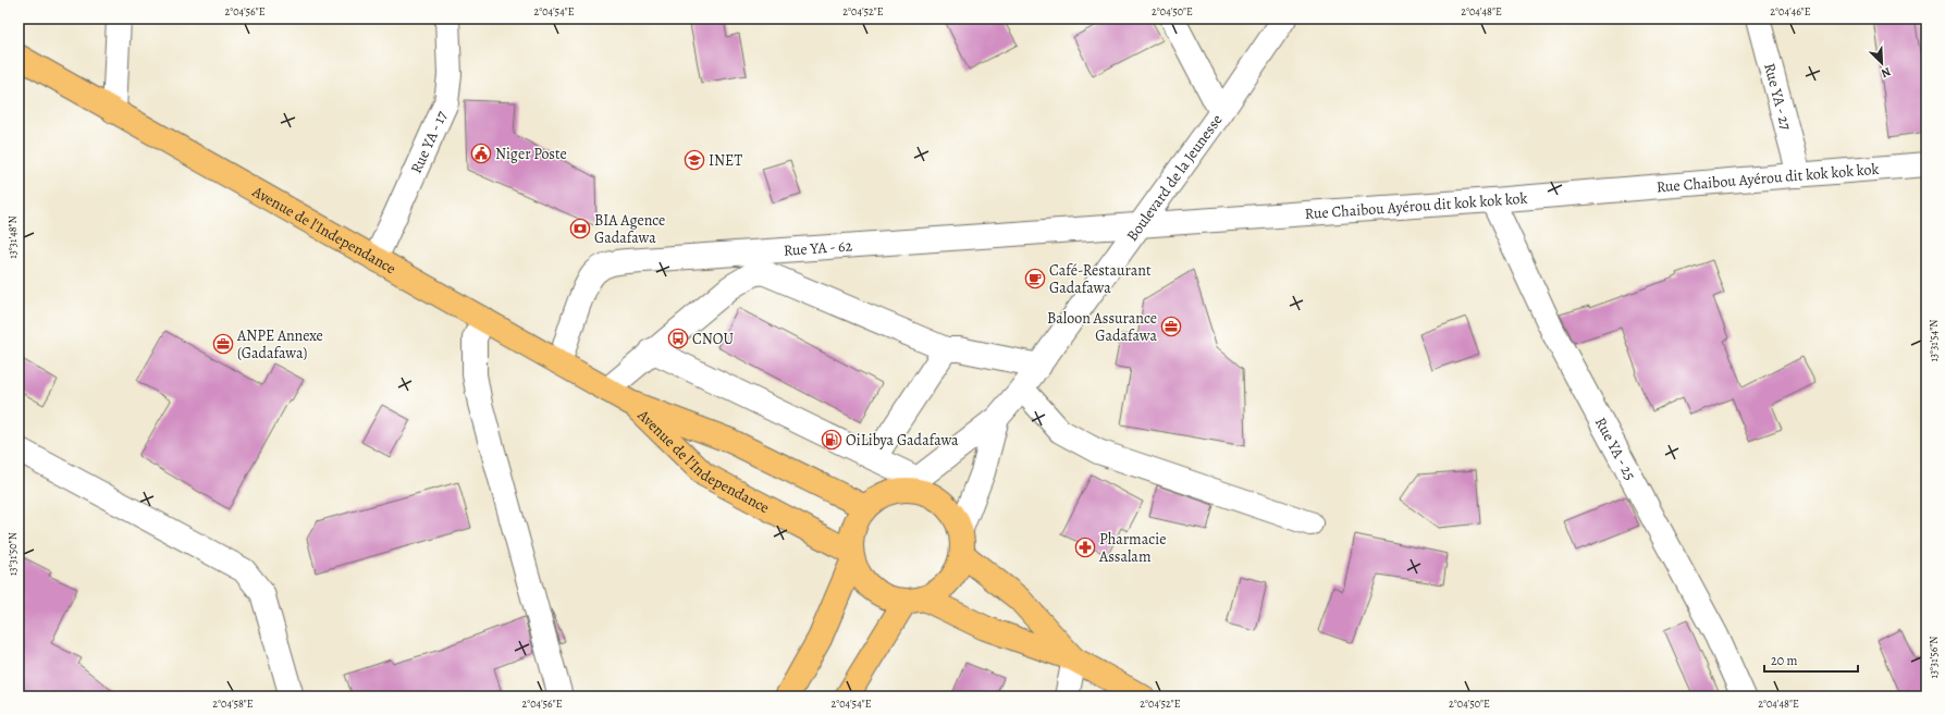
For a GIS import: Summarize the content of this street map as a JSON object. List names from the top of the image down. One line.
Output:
{"streets":{"main road":["Avenue de l'Independance"],"street":["Rue YA - 27","Rue YA - 17","Boulevard de la Jeunesse","Rue Chaibou Ayérou dit kok kok kok","Rue YA - 62","Rue YA - 25"]},"crossings":[["Rue YA - 27","Rue Chaibou Ayérou dit kok kok kok"],["Rue YA - 17","Avenue de l'Independance"],["Boulevard de la Jeunesse","Rue Chaibou Ayérou dit kok kok kok"],["Boulevard de la Jeunesse","Avenue de l'Independance"],["Boulevard de la Jeunesse","Rue YA - 62"],["Rue Chaibou Ayérou dit kok kok kok","Rue YA - 62"],["Rue Chaibou Ayérou dit kok kok kok","Rue YA - 25"],["Avenue de l'Independance","Rue YA - 62"]],"places":{"public building":["Niger Poste"],"school or university":["INET"],"bank":["BIA Agence Gadafawa"],"cafe":["Café-Restaurant Gadafawa"],"office":["Baloon Assurance Gadafawa","ANPE Annexe (Gadafawa)"],"bus stop":["CNOU"],"fuel station":["OiLibya Gadafawa"],"pharmacy":["Pharmacie Assalam"]},"scale_bar":"20 m","north":"bottom right","coordinates":["2°04'56\"E","2°04'54\"E","2°04'52\"E","2°04'50\"E","2°04'48\"E","2°04'46\"E","13°31'48\"N","13°31'54\"N","13°31'50\"N","13°31'56\"N","2°04'58\"E"]}
